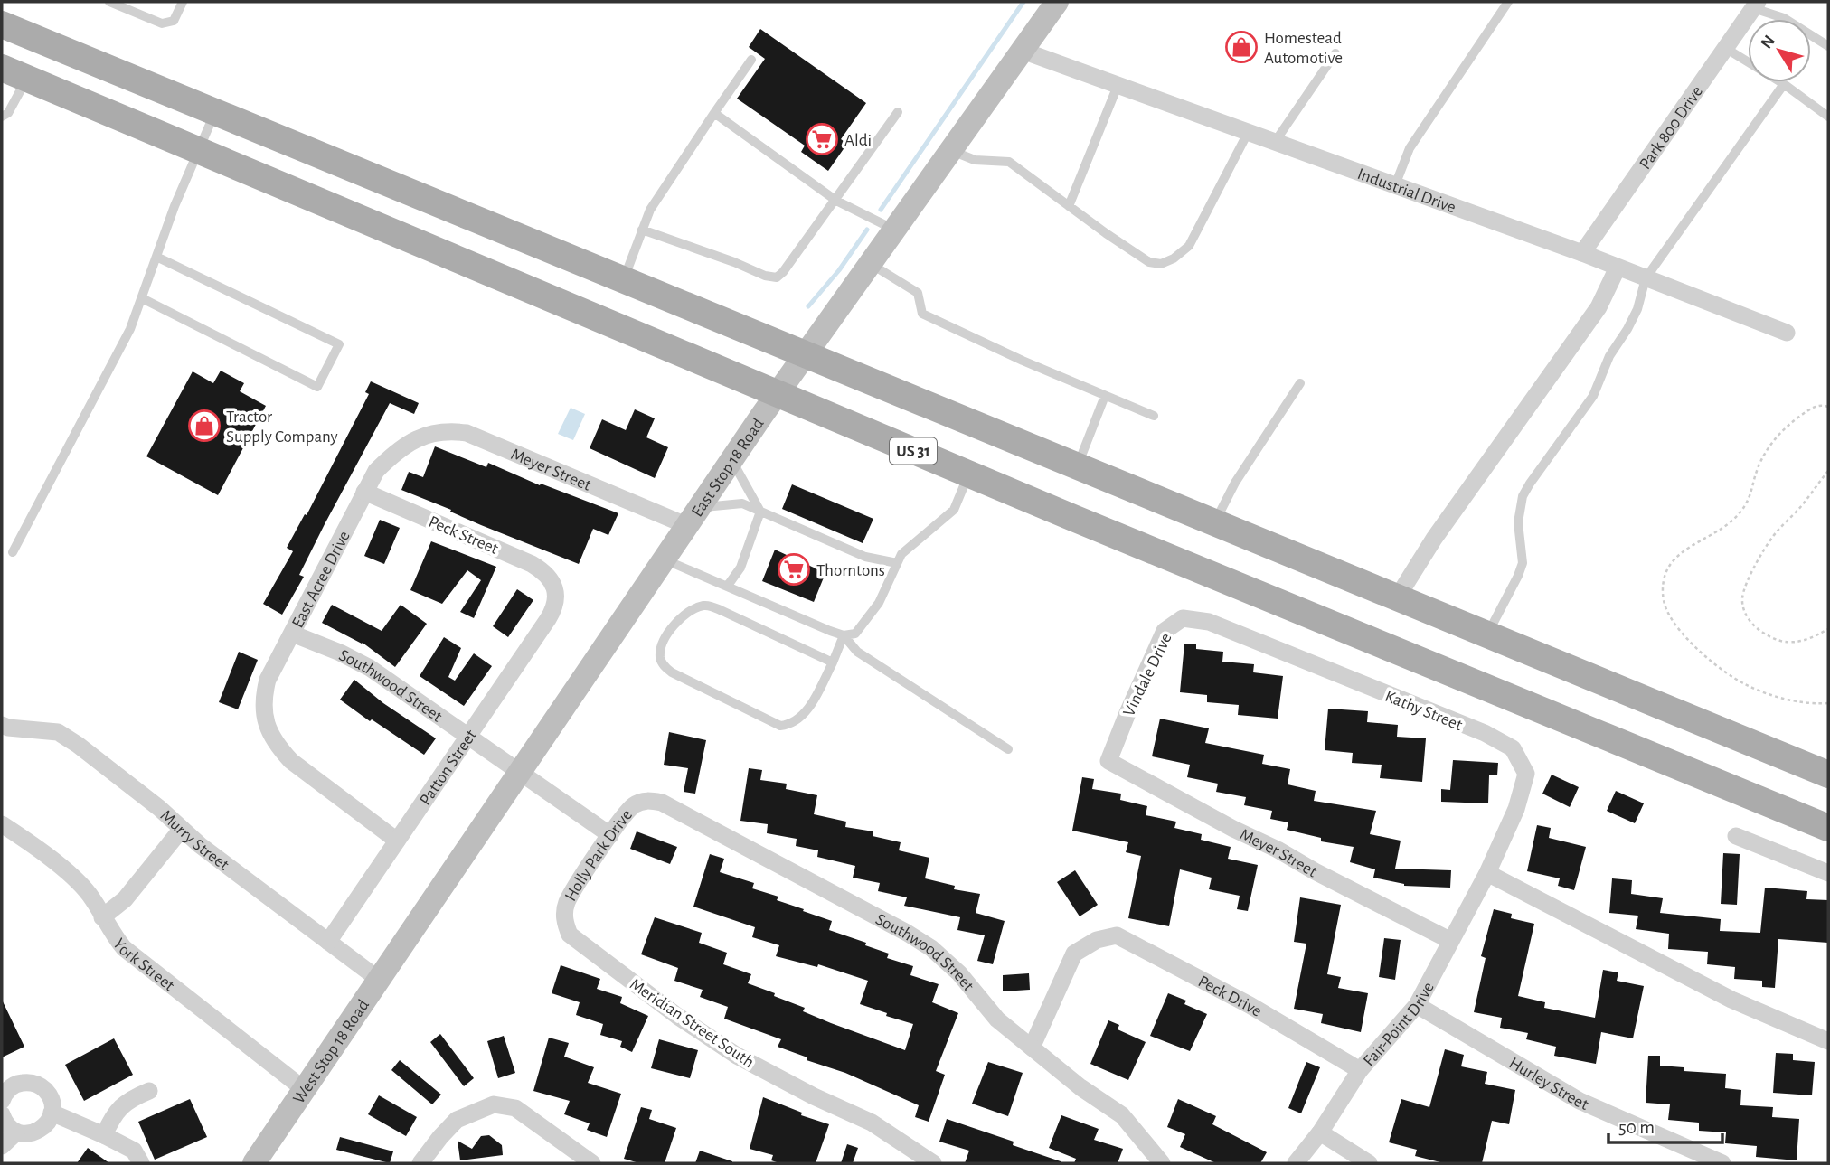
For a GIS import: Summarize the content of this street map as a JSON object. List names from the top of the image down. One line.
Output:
{"streets":{"main road":["US 31"],"street":["Park 800 Drive","Industrial Drive","East Stop 18 Road","Meyer Street","Peck Street","East Acree Drive","Vindale Drive","Southwood Street","Kathy Street","Patton Street","Murry Street","Holly Park Drive","York Street","Peck Drive","Meridian Street South","Fair-Point Drive","West Stop 18 Road","Hurley Street"]},"crossings":[["Park 800 Drive","Industrial Drive"],["Industrial Drive","East Stop 18 Road"],["US 31","East Stop 18 Road"],["East Stop 18 Road","Meyer Street"],["East Stop 18 Road","Southwood Street"],["East Stop 18 Road","West Stop 18 Road"],["Meyer Street","East Acree Drive"],["Meyer Street","Vindale Drive"],["Meyer Street","Fair-Point Drive"],["Peck Street","East Acree Drive"],["Peck Street","Patton Street"],["East Acree Drive","Southwood Street"],["East Acree Drive","Patton Street"],["Vindale Drive","Kathy Street"],["Southwood Street","Patton Street"],["Southwood Street","Holly Park Drive"],["Southwood Street","Peck Drive"],["Kathy Street","Fair-Point Drive"],["Patton Street","Murry Street"],["Murry Street","West Stop 18 Road"],["Holly Park Drive","Meridian Street South"],["York Street","West Stop 18 Road"],["Peck Drive","Fair-Point Drive"],["Fair-Point Drive","Hurley Street"]],"places":{"shop":["Homestead Automotive","Tractor Supply Company"],"supermarket":["Aldi","Thorntons"]},"scale_bar":"50 m","north":"top left"}
